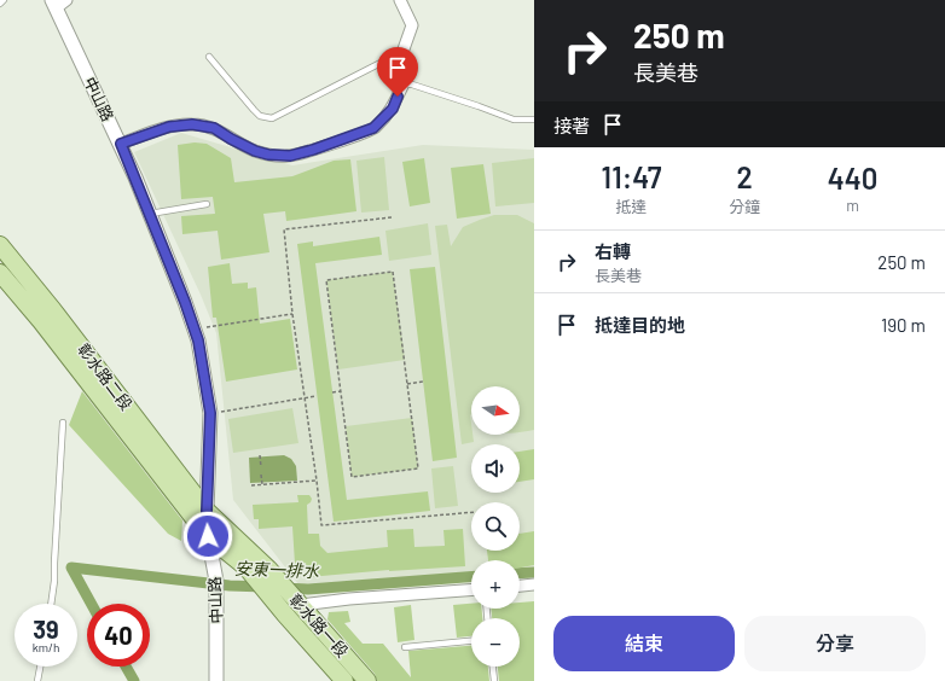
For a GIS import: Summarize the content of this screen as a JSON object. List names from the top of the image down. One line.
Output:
{"streets":{"main road":["彰水路二段","彰水路一段"],"street":["中山路"]},"crossings":[["中山路","彰水路二段"],["中山路","彰水路一段"],["彰水路二段","彰水路一段"]],"water":["安東一排水"],"north":"right","page":{"turn":["250 m","長美巷"],"then":"接著","eta":["11:47","抵達","2","分鐘","440","m"],"list":[{"name":"右轉","note":"長美巷","value":"250 m"},{"name":"抵達目的地","value":"190 m"}],"map_buttons":["+","−"],"speed":"39 km/h","limit":"40","buttons":["結束","分享"]}}
